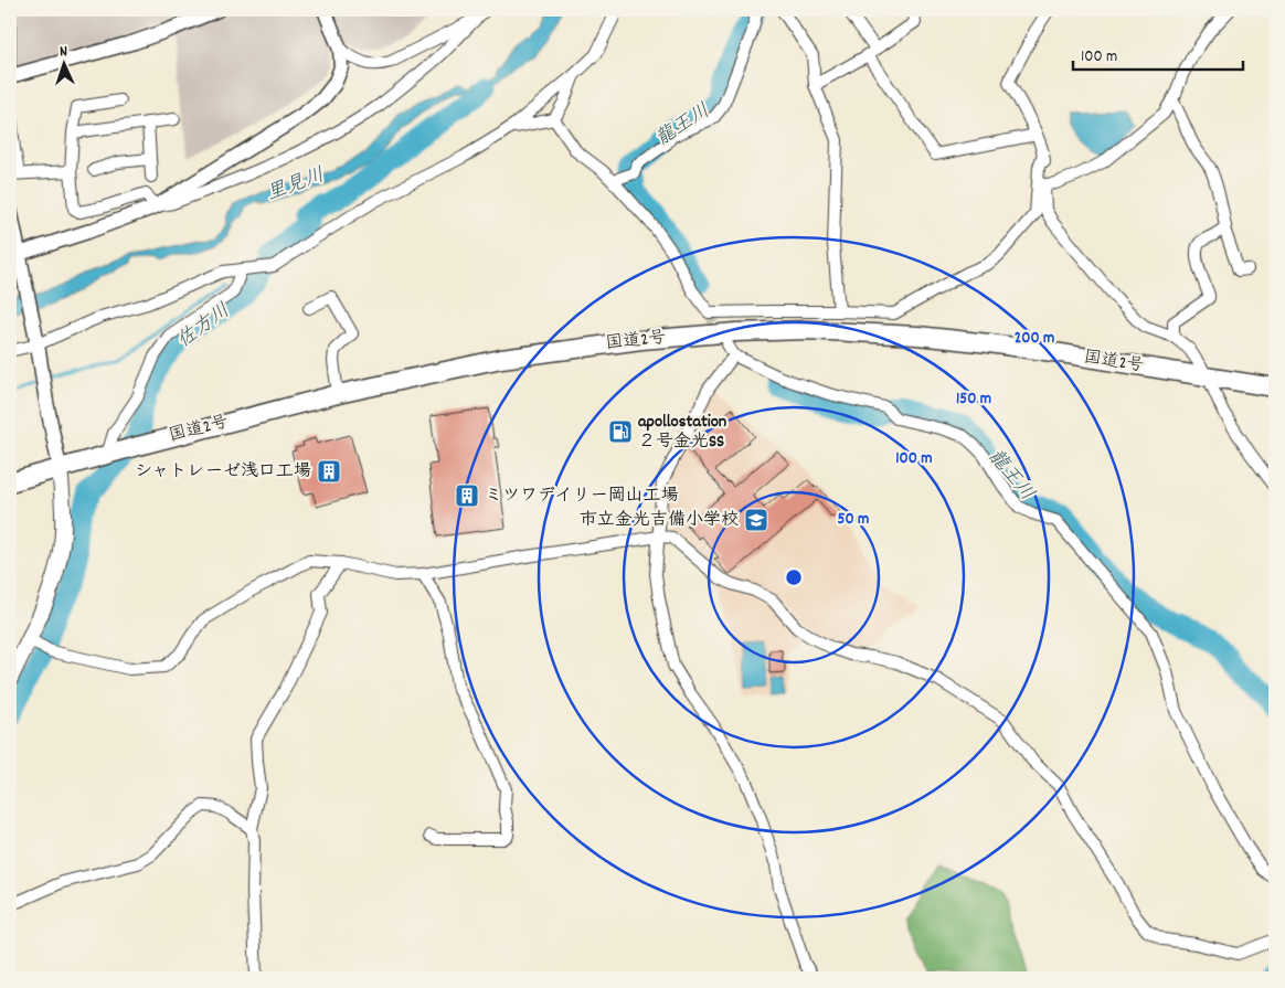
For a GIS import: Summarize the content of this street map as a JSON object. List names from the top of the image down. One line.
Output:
{"streets":{"highway":["国道2号"]},"water":["龍王川","里見川","佐方川"],"places":{"fuel station":["apollostation ２号金光SS"],"building":["シャトレーゼ浅口工場","ミツワデイリー岡山工場"],"school or university":["市立金光吉備小学校"]},"scale_bar":"100 m","north":"top","rings":["200 m","150 m","100 m","50 m"]}
